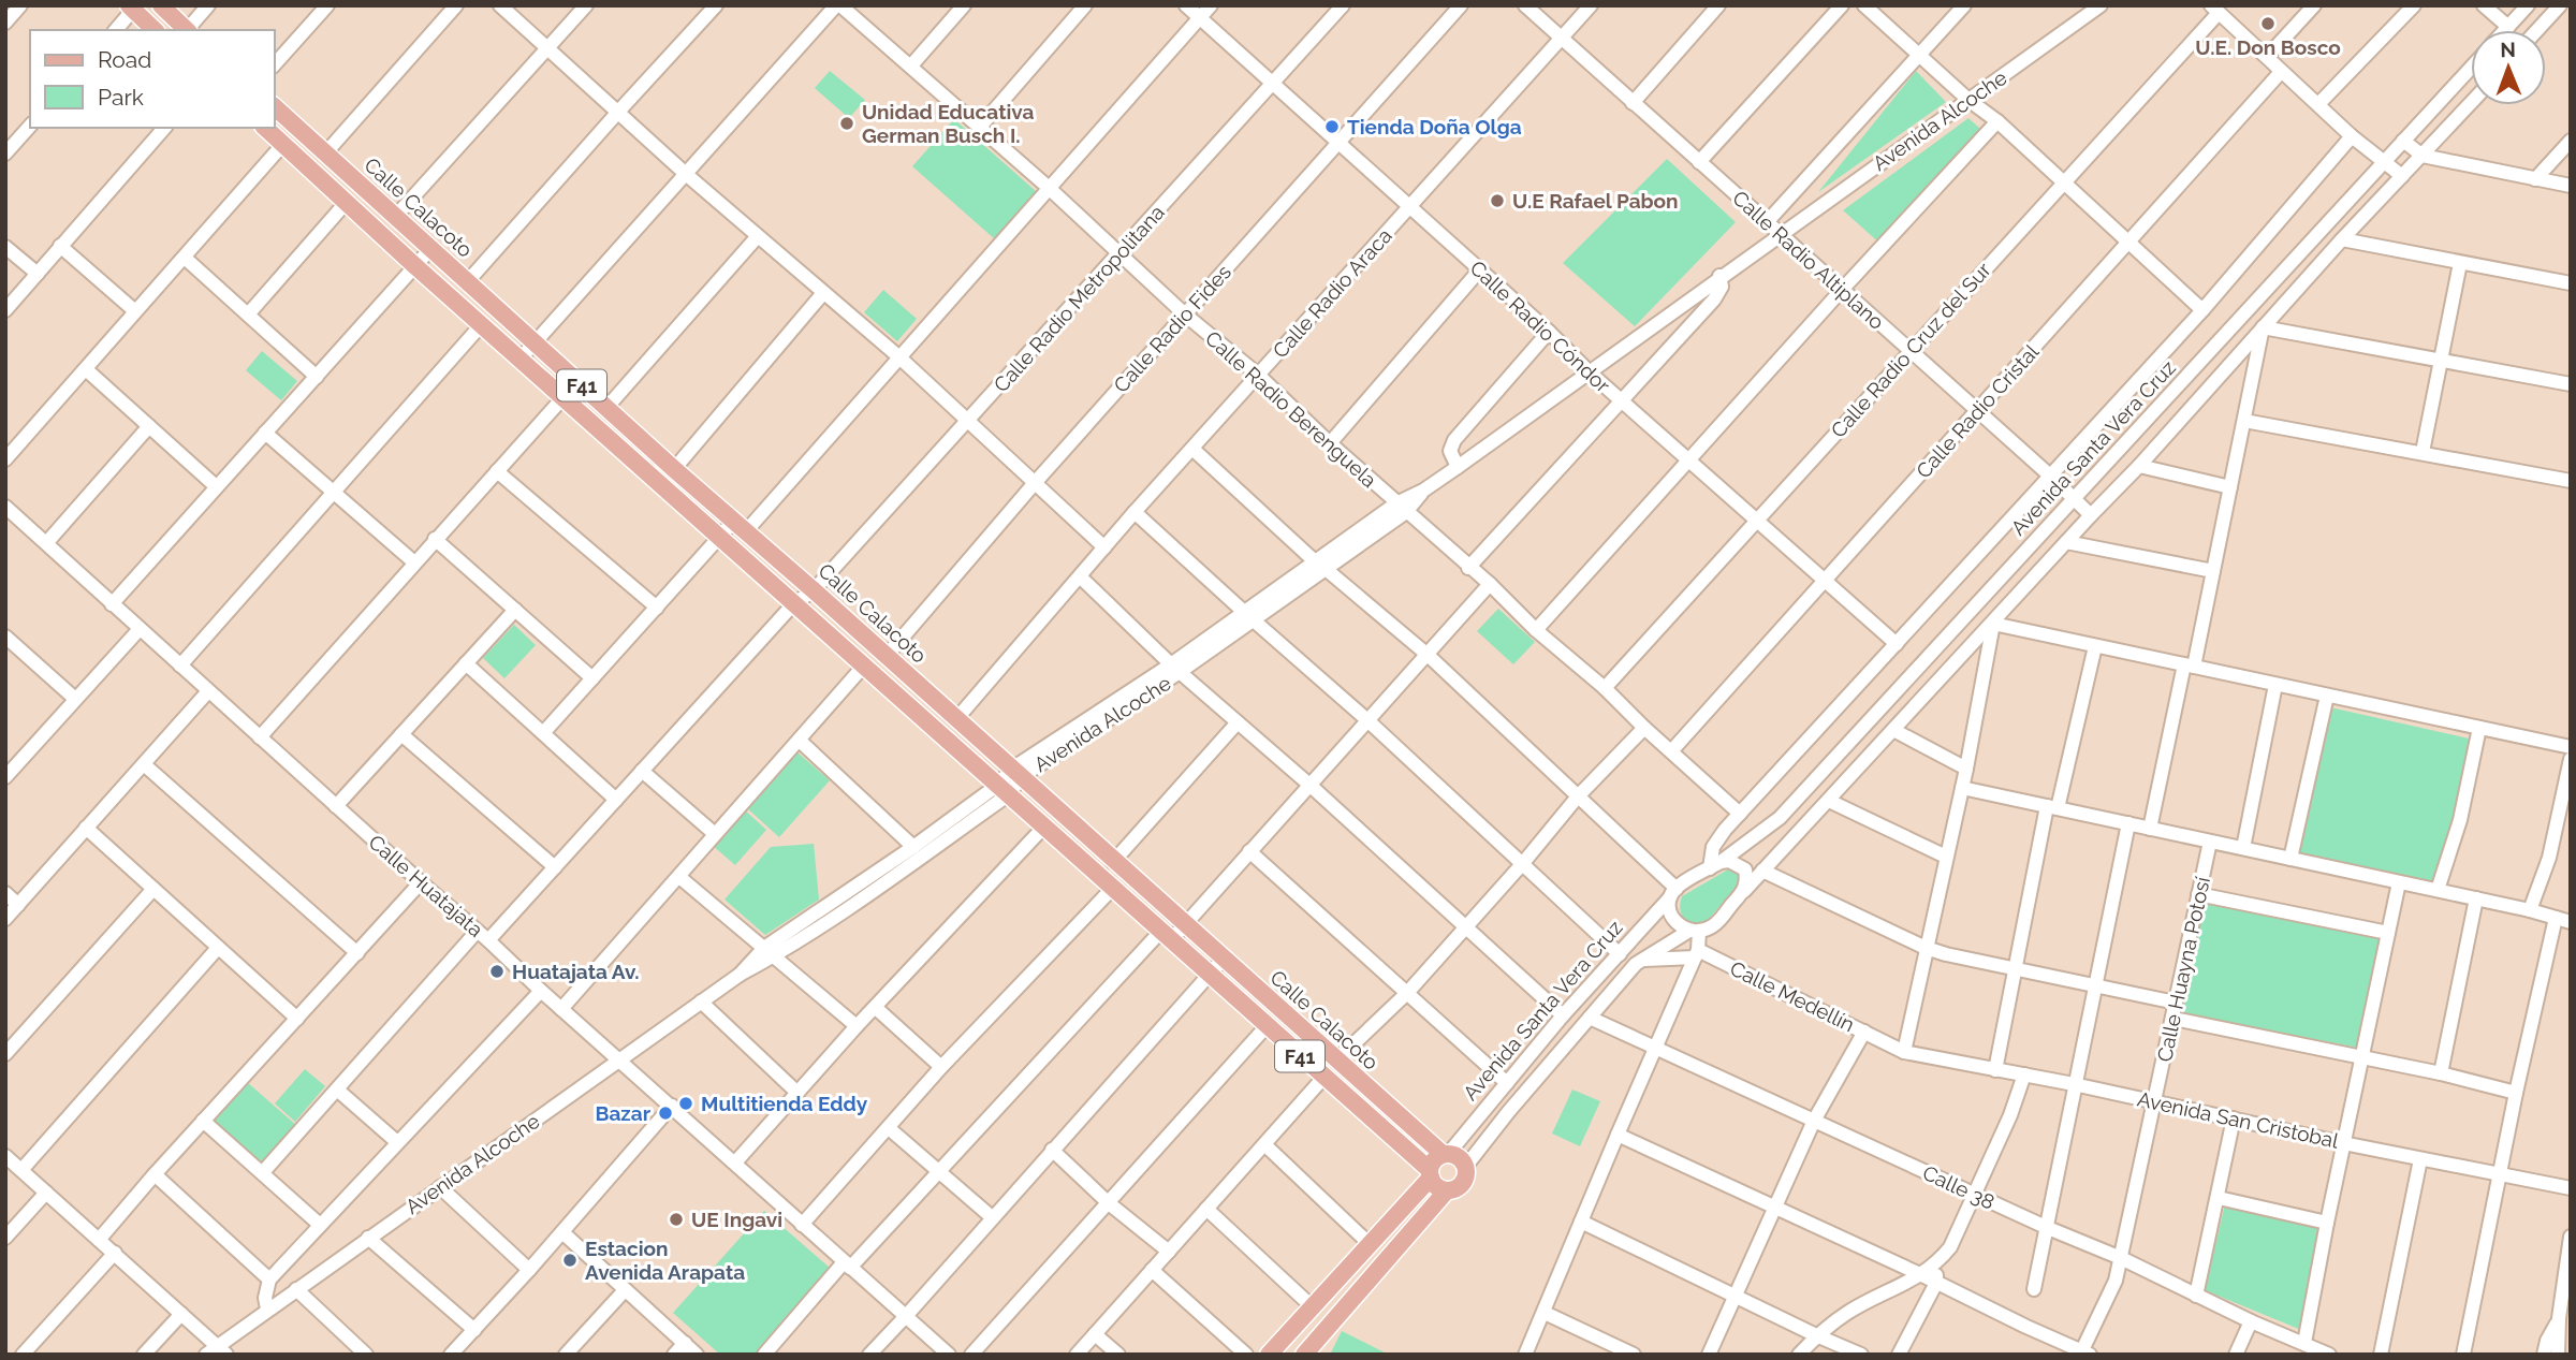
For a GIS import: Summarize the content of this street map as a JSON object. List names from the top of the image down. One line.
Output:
{"streets":{"main road":["Calle Calacoto","F41"],"street":["Avenida Alcoche","Calle Radio Altiplano","Calle Radio Araca","Calle Radio Metropolitana","Calle Radio Cóndor","Calle Radio Fides","Calle Radio Cruz del Sur","Calle Radio Berenguela","Calle Radio Cristal","Avenida Santa Vera Cruz","Calle Huatajata","Calle Huayna Potosí","Calle Medellín","Avenida San Cristobal","Calle 38"]},"crossings":[["Avenida Alcoche","Calle Calacoto"],["Avenida Alcoche","Calle Radio Altiplano"],["Avenida Alcoche","Calle Radio Cóndor"],["Avenida Alcoche","Calle Radio Berenguela"],["Avenida Alcoche","Calle Huatajata"],["Calle Calacoto","Calle Radio Araca"],["Calle Calacoto","Calle Radio Metropolitana"],["Calle Calacoto","Calle Radio Fides"],["Calle Calacoto","Avenida Santa Vera Cruz"],["Calle Radio Altiplano","Calle Radio Araca"],["Calle Radio Altiplano","Calle Radio Cruz del Sur"],["Calle Radio Altiplano","Calle Radio Cristal"],["Calle Radio Altiplano","Avenida Santa Vera Cruz"],["Calle Radio Araca","Calle Radio Cóndor"],["Calle Radio Araca","Calle Radio Berenguela"],["Calle Radio Metropolitana","Calle Radio Cóndor"],["Calle Radio Metropolitana","Calle Radio Berenguela"],["Calle Radio Metropolitana","Calle Huatajata"],["Calle Radio Cóndor","Calle Radio Fides"],["Calle Radio Cóndor","Calle Radio Cruz del Sur"],["Calle Radio Cóndor","Calle Radio Cristal"],["Calle Radio Fides","Calle Radio Berenguela"],["Calle Radio Cruz del Sur","Calle Radio Berenguela"],["Calle Radio Berenguela","Calle Radio Cristal"],["Avenida Santa Vera Cruz","Calle 38"],["Calle Huayna Potosí","Avenida San Cristobal"],["Calle Huayna Potosí","Calle 38"],["Calle Medellín","Avenida San Cristobal"]],"places":["U.E. Don Bosco","Unidad Educativa German Busch I.","Tienda Doña Olga","U.E Rafael Pabon","Huatajata Av.","Multitienda Eddy","Bazar","UE Ingavi","Estacion Avenida Arapata"],"legend":["Road","Park"],"north":"top"}
